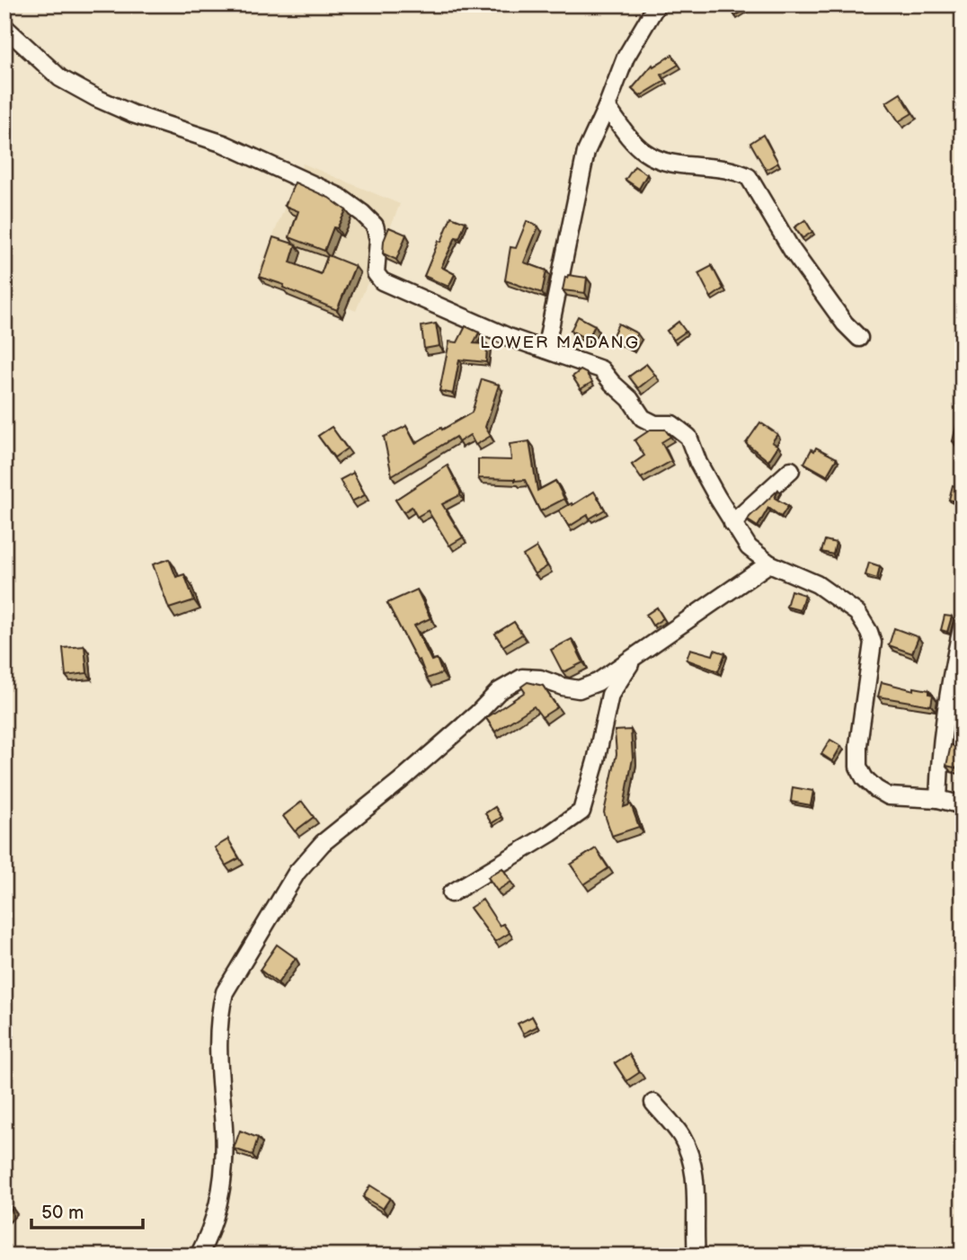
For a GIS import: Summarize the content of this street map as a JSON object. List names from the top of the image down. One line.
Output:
{"districts":["LOWER MADANG"],"scale_bar":"50 m"}
